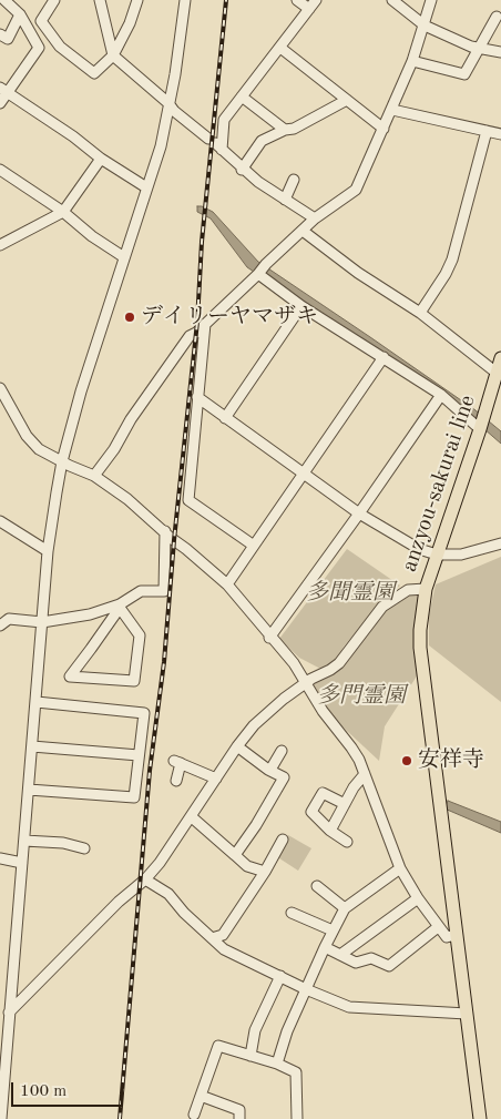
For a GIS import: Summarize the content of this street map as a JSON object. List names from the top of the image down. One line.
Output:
{"streets":{"main road":["anzyou-sakurai line"]},"parks":["多聞霊園","多門霊園"],"places":["デイリーヤマザキ","安祥寺"],"scale_bar":"100 m"}
